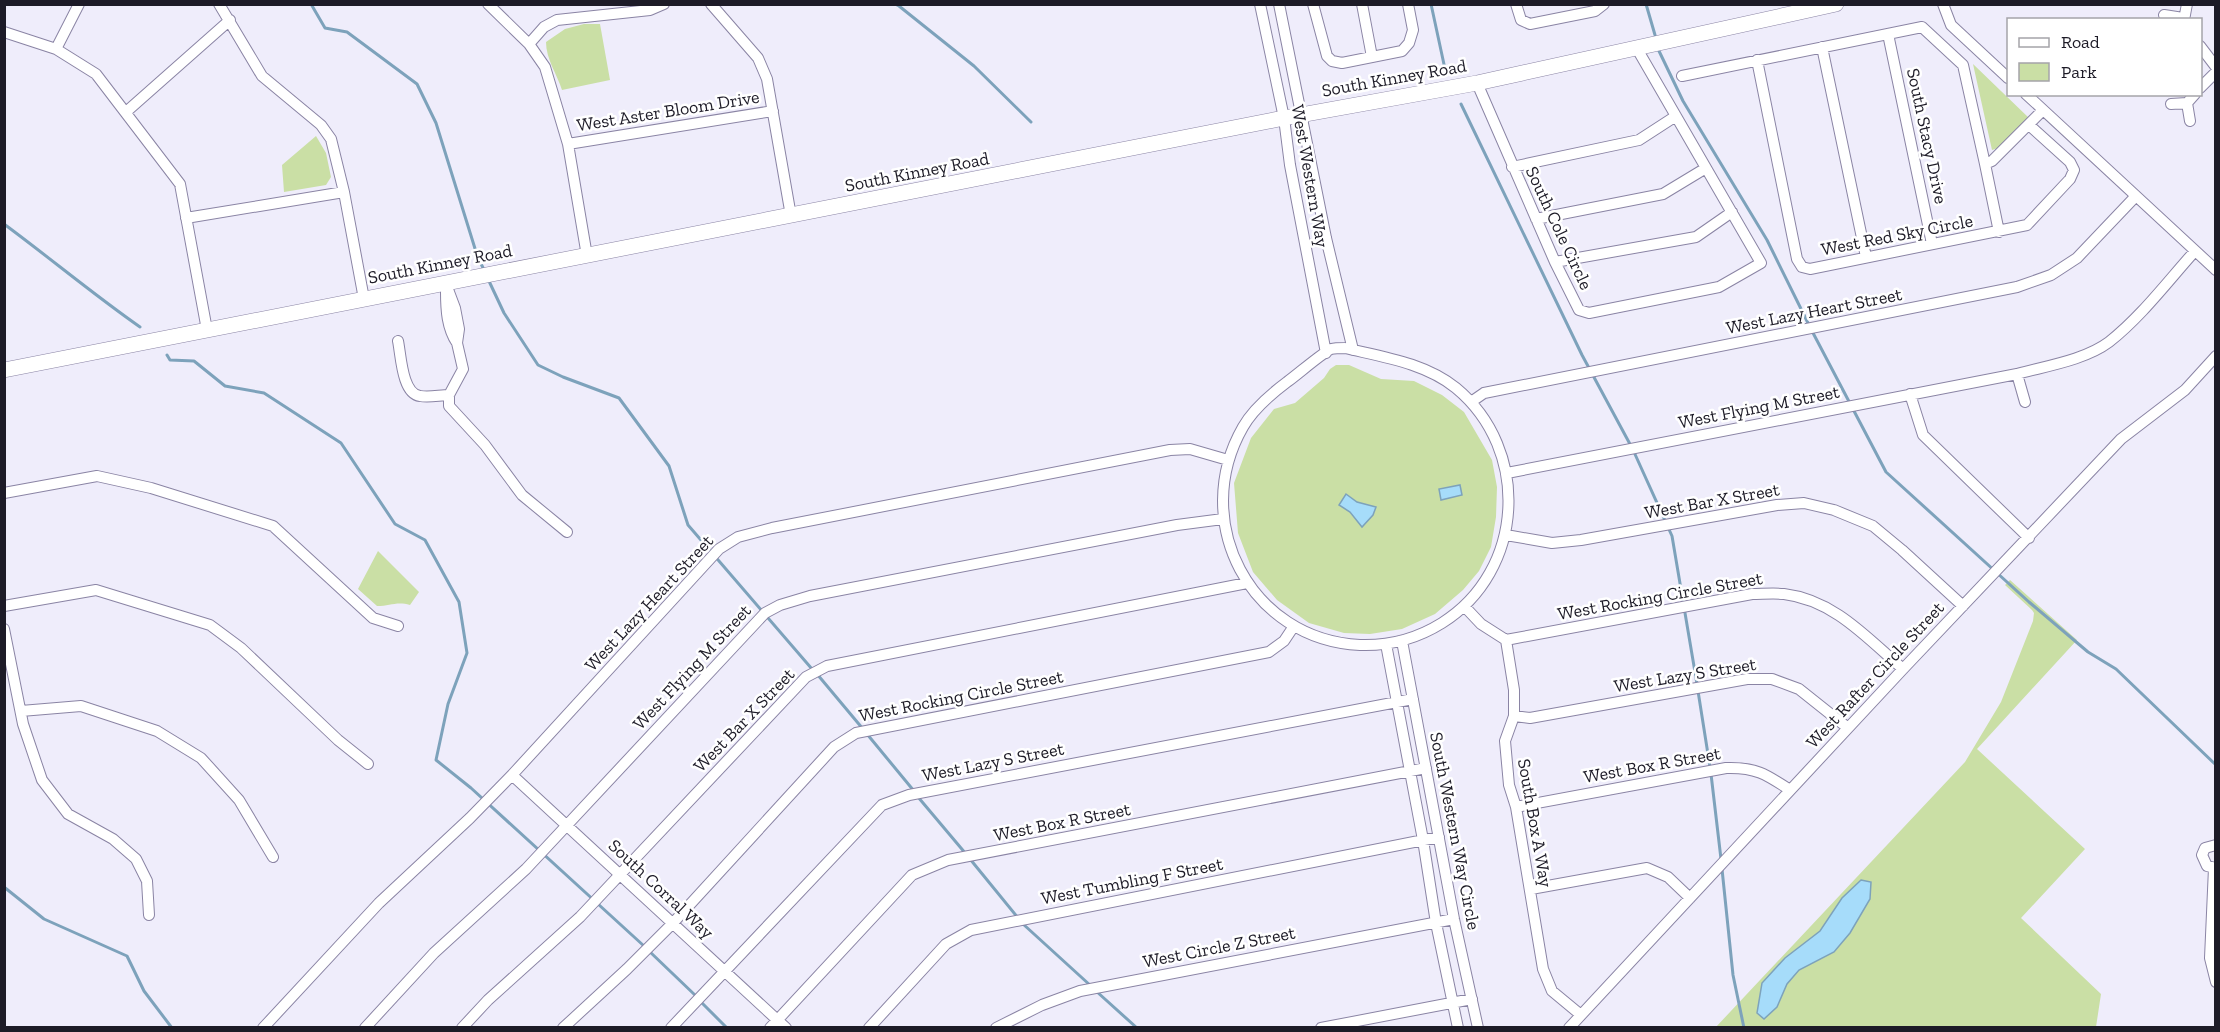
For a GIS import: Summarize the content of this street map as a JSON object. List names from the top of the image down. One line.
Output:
{"streets":{"main road":["South Kinney Road"],"street":["West Aster Bloom Drive","South Stacy Drive","West Western Way","South Cole Circle","West Red Sky Circle","West Lazy Heart Street","West Flying M Street","West Bar X Street","West Rocking Circle Street","West Lazy S Street","West Rafter Circle Street","West Box R Street","South Box A Way","South Western Way Circle","West Tumbling F Street","South Corral Way","West Circle Z Street"]},"crossings":[["South Kinney Road","West Western Way"],["South Kinney Road","South Cole Circle"],["South Stacy Drive","West Red Sky Circle"],["West Lazy Heart Street","South Corral Way"],["West Flying M Street","South Corral Way"],["West Bar X Street","West Rafter Circle Street"],["West Bar X Street","South Corral Way"],["West Rocking Circle Street","West Rafter Circle Street"],["West Rocking Circle Street","South Box A Way"],["West Rocking Circle Street","South Corral Way"],["West Lazy S Street","West Rafter Circle Street"],["West Lazy S Street","South Box A Way"],["West Lazy S Street","South Western Way Circle"],["West Lazy S Street","South Corral Way"],["West Rafter Circle Street","West Box R Street"],["West Rafter Circle Street","South Box A Way"],["West Box R Street","South Box A Way"],["West Box R Street","South Western Way Circle"],["West Box R Street","South Corral Way"],["South Western Way Circle","West Tumbling F Street"],["South Western Way Circle","West Circle Z Street"]],"legend":["Road","Park"]}
